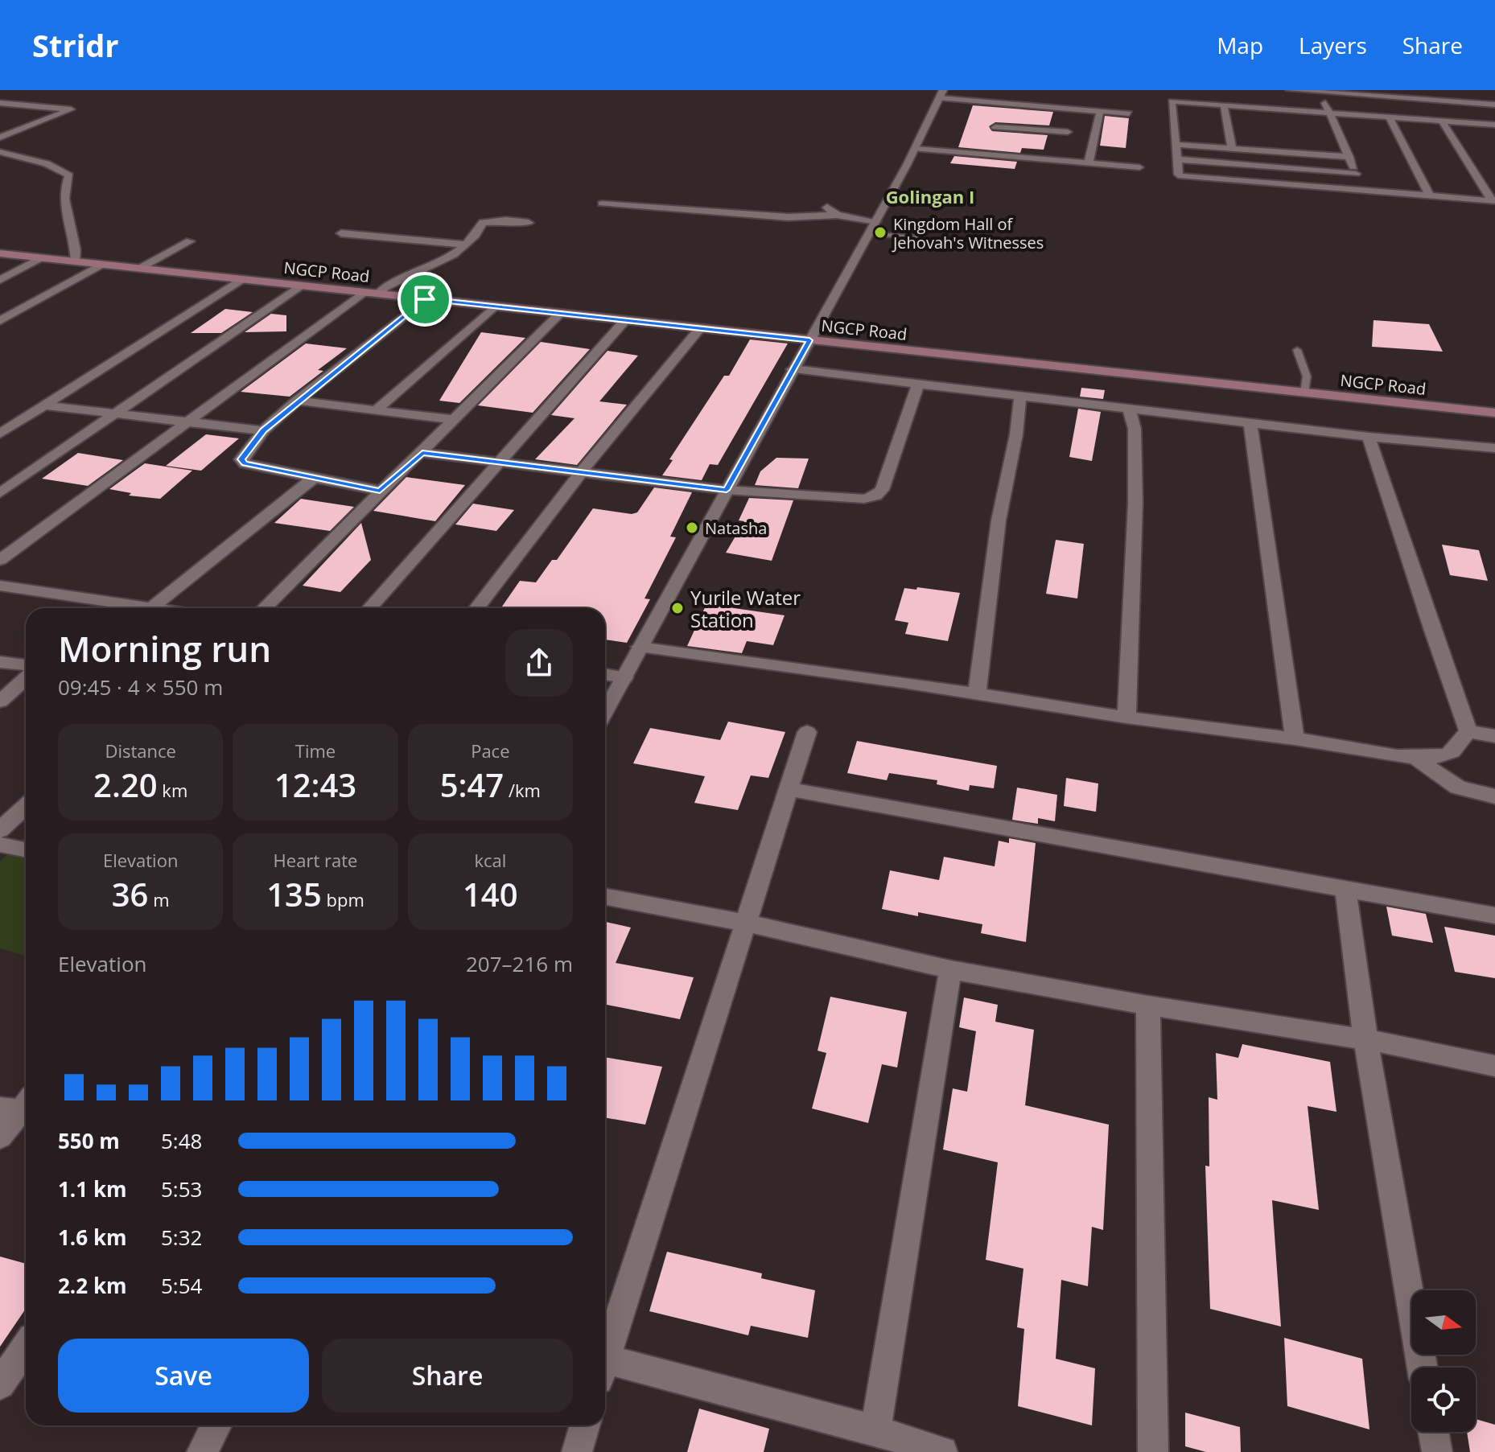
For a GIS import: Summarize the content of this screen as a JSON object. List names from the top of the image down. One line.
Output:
{"streets":{"main road":["NGCP Road"]},"districts":["Golingan I"],"places":["Kingdom Hall of Jehovah's Witnesses","Natasha","Yurile Water Station"],"north":"right","page":{"header":"Stridr","nav":["Map","Layers","Share"],"heading":["Morning run","09:45 · 4 × 550 m"],"stats":[["Distance","2.20 km"],["Time","12:43"],["Pace","5:47 /km"],["Elevation","36 m"],["Heart rate","135 bpm"],["kcal","140"]],"chart":["Elevation","207–216 m"],"list":[{"name":"550 m","note":"5:48"},{"name":"1.1 km","note":"5:53"},{"name":"1.6 km","note":"5:32"},{"name":"2.2 km","note":"5:54"}],"buttons":["Save","Share"]}}
